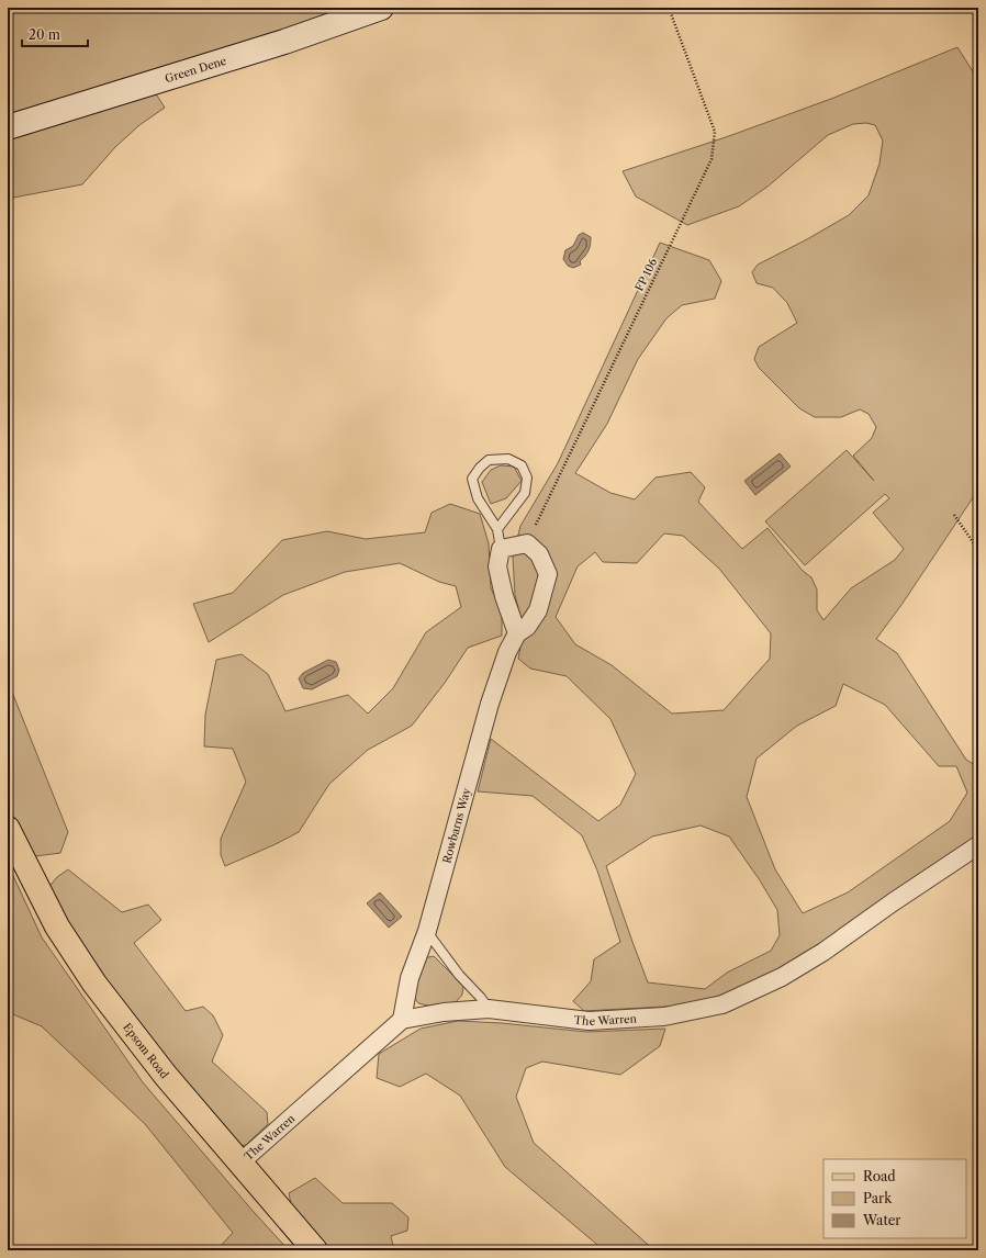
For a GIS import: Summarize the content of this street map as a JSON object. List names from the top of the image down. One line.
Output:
{"streets":{"main road":["Epsom Road"],"street":["Green Dene","Rowbarns Way","The Warren"],"path":["FP 106"]},"crossings":[["FP 106","Rowbarns Way"],["Rowbarns Way","The Warren"],["The Warren","Epsom Road"]],"legend":["Road","Park","Water"],"scale_bar":"20 m"}
